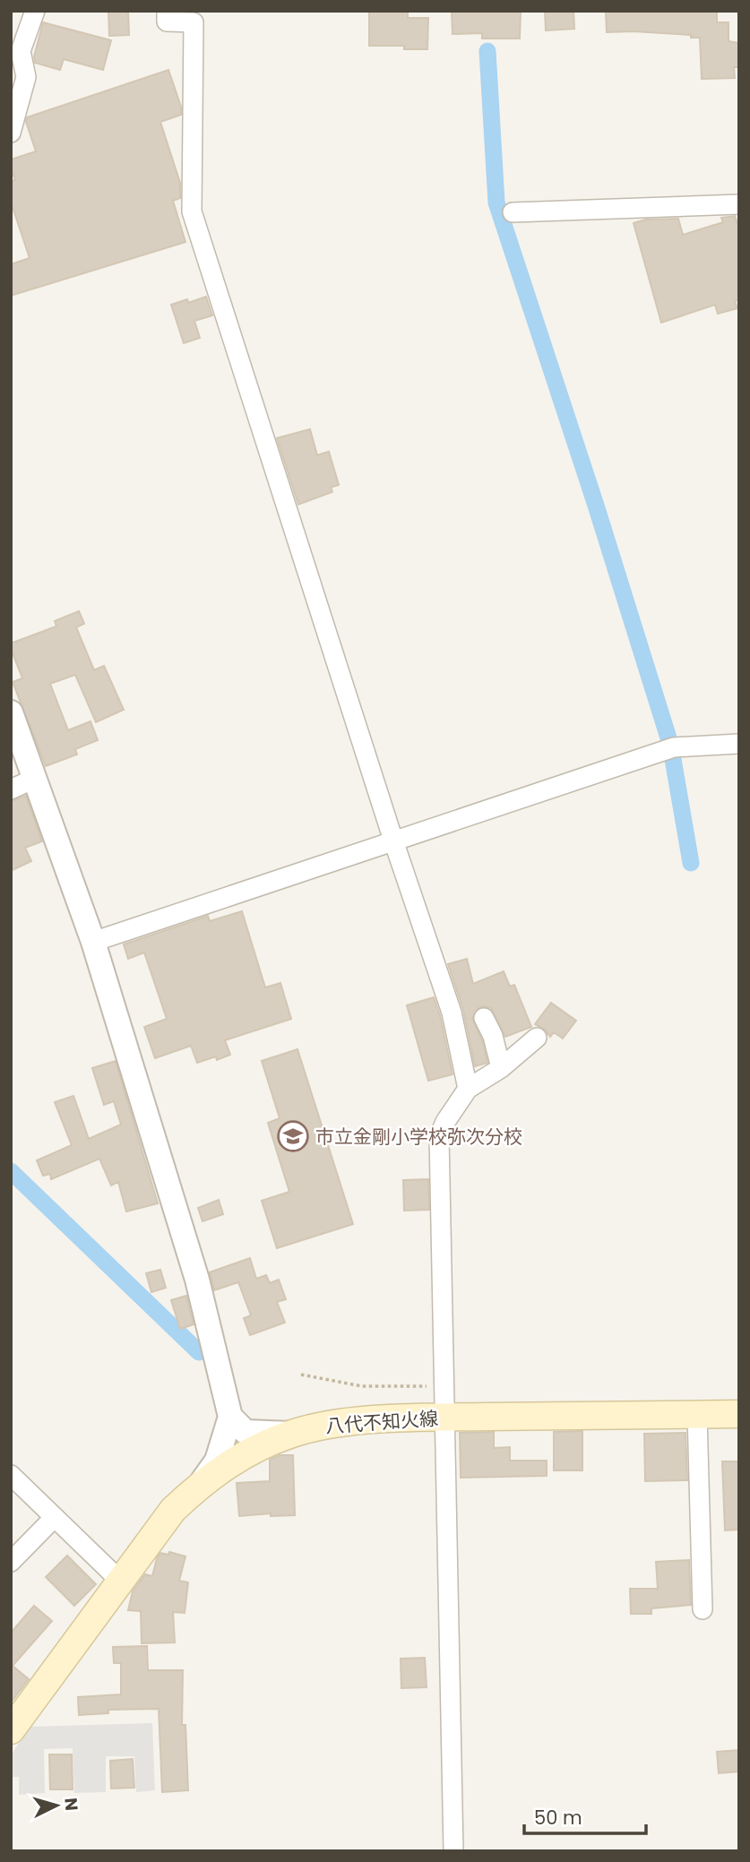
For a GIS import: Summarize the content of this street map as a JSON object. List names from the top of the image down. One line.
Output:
{"streets":{"main road":["八代不知火線"]},"places":{"school or university":["市立金剛小学校弥次分校"]},"scale_bar":"50 m","north":"right"}
